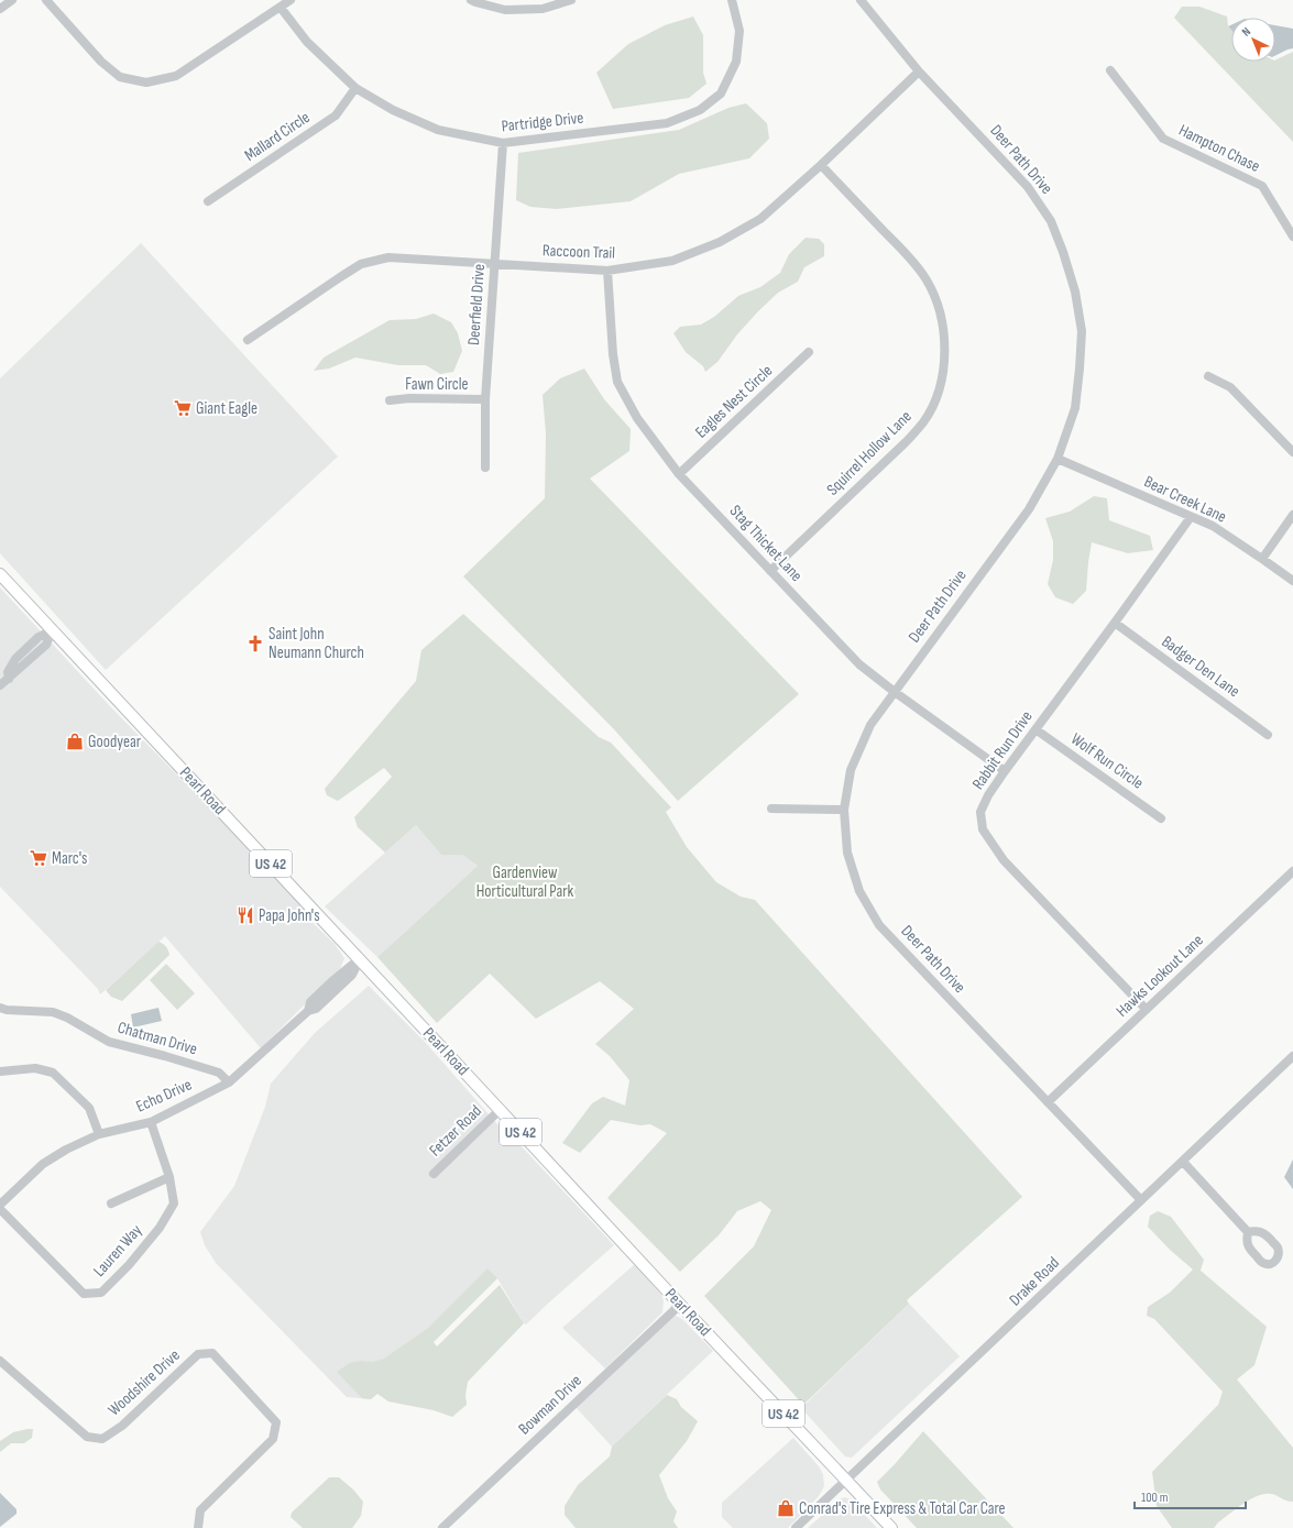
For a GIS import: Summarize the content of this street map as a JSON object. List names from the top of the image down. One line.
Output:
{"streets":{"main road":["Pearl Road","US 42"],"street":["Partridge Drive","Mallard Circle","Hampton Chase","Deer Path Drive","Raccoon Trail","Deerfield Drive","Fawn Circle","Eagles Nest Circle","Squirrel Hollow Lane","Bear Creek Lane","Stag Thicket Lane","Badger Den Lane","Rabbit Run Drive","Wolf Run Circle","Hawks Lookout Lane","Chatman Drive","Echo Drive","Fetzer Road","Lauren Way","Drake Road","Woodshire Drive","Bowman Drive"]},"crossings":[["Partridge Drive","Mallard Circle"],["Partridge Drive","Deerfield Drive"],["Deer Path Drive","Raccoon Trail"],["Deer Path Drive","Bear Creek Lane"],["Deer Path Drive","Stag Thicket Lane"],["Deer Path Drive","Hawks Lookout Lane"],["Deer Path Drive","Drake Road"],["Raccoon Trail","Deerfield Drive"],["Raccoon Trail","Squirrel Hollow Lane"],["Raccoon Trail","Stag Thicket Lane"],["Deerfield Drive","Fawn Circle"],["Eagles Nest Circle","Stag Thicket Lane"],["Squirrel Hollow Lane","Stag Thicket Lane"],["Bear Creek Lane","Rabbit Run Drive"],["Stag Thicket Lane","Rabbit Run Drive"],["Badger Den Lane","Rabbit Run Drive"],["Rabbit Run Drive","Wolf Run Circle"],["Rabbit Run Drive","Hawks Lookout Lane"],["Pearl Road","Echo Drive"],["Pearl Road","Fetzer Road"],["Pearl Road","Drake Road"],["Pearl Road","Bowman Drive"],["Chatman Drive","Echo Drive"],["Echo Drive","Lauren Way"]],"parks":["Gardenview Horticultural Park"],"places":{"supermarket":["Giant Eagle","Marc's"],"church":["Saint John Neumann Church"],"shop":["Goodyear","Conrad's Tire Express & Total Car Care"],"restaurant":["Papa John's"]},"scale_bar":"100 m","north":"top left"}
